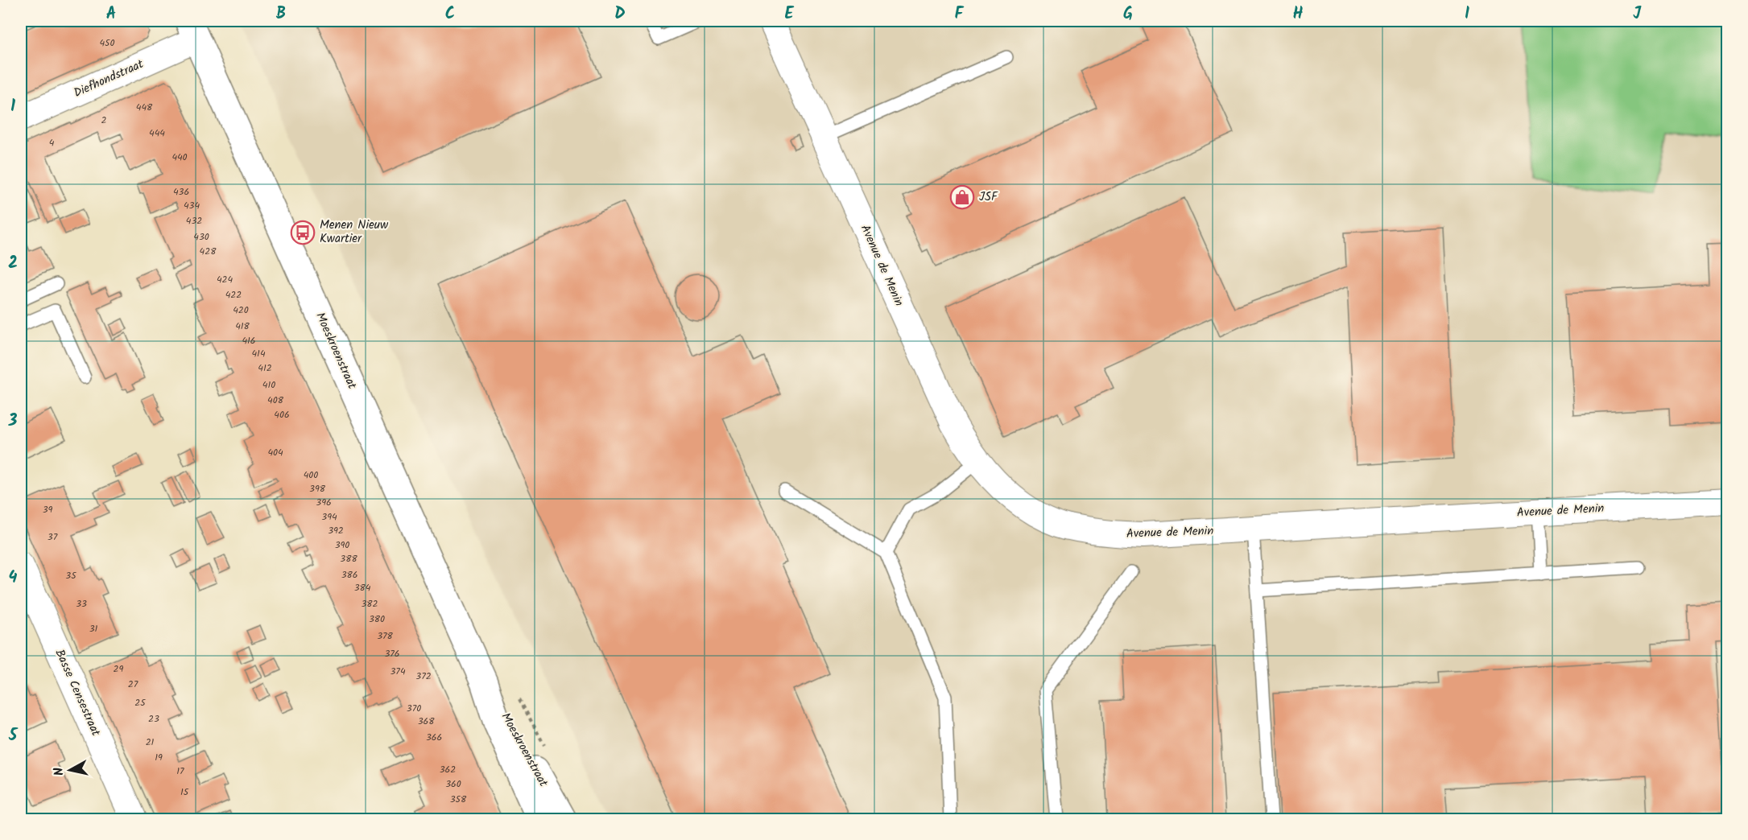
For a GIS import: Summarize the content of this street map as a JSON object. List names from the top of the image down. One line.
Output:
{"streets":{"main road":["Moeskroenstraat"],"street":["Diefhondstraat","Avenue de Menin","Basse Censestraat"]},"crossings":[["Diefhondstraat","Moeskroenstraat"]],"places":{"shop":["JSF"],"bus stop":["Menen Nieuw Kwartier"]},"house_numbers":["450","448","2","444","4","440","436","434","432","430","428","424","422","420","418","416","414","412","410","408","406","404","400","398","396","39","394","392","37","390","388","386","35","384","33","382","380","31","378","376","29","374","372","27","25","370","23","368","366","21","19","362","17","360","15","358"],"north":"left","grid":{"columns":["A","B","C","D","E","F","G","H","I","J"],"rows":["1","2","3","4","5"]}}
